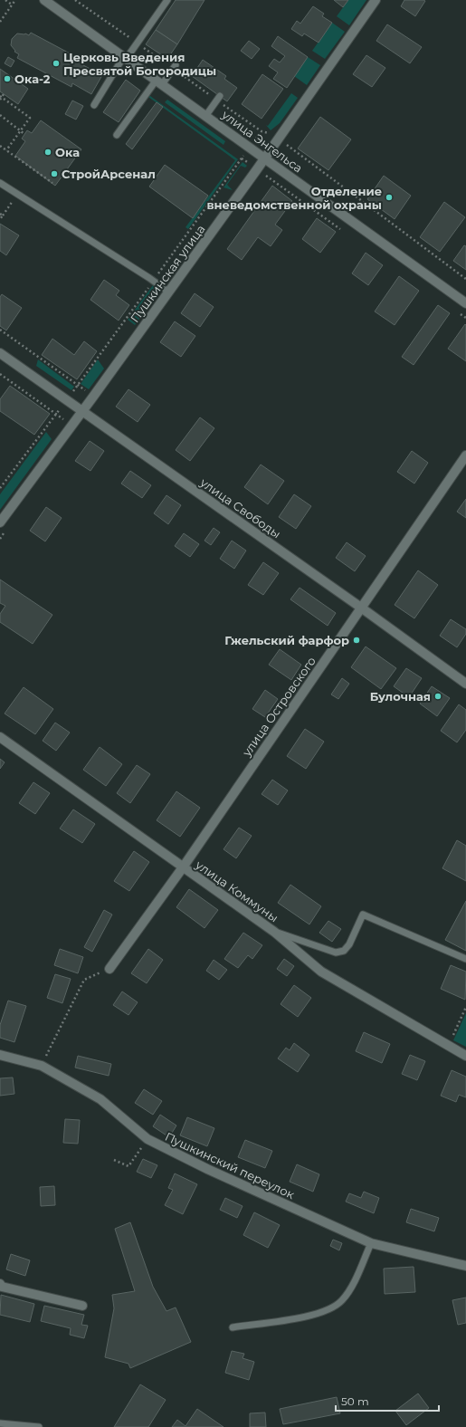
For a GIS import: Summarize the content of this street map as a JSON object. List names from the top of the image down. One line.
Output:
{"streets":{"street":["улица Энгельса","Пушкинская улица","улица Свободы","улица Островского","улица Коммуны","Пушкинский переулок"]},"crossings":[["улица Энгельса","Пушкинская улица"],["Пушкинская улица","улица Свободы"],["улица Свободы","улица Островского"],["улица Островского","улица Коммуны"]],"places":["Церковь Введения Пресвятой Богородицы","Ока-2","Ока","СтройАрсенал","Отделение вневедомственной охраны","Гжельский фарфор","Булочная"],"scale_bar":"50 m"}
